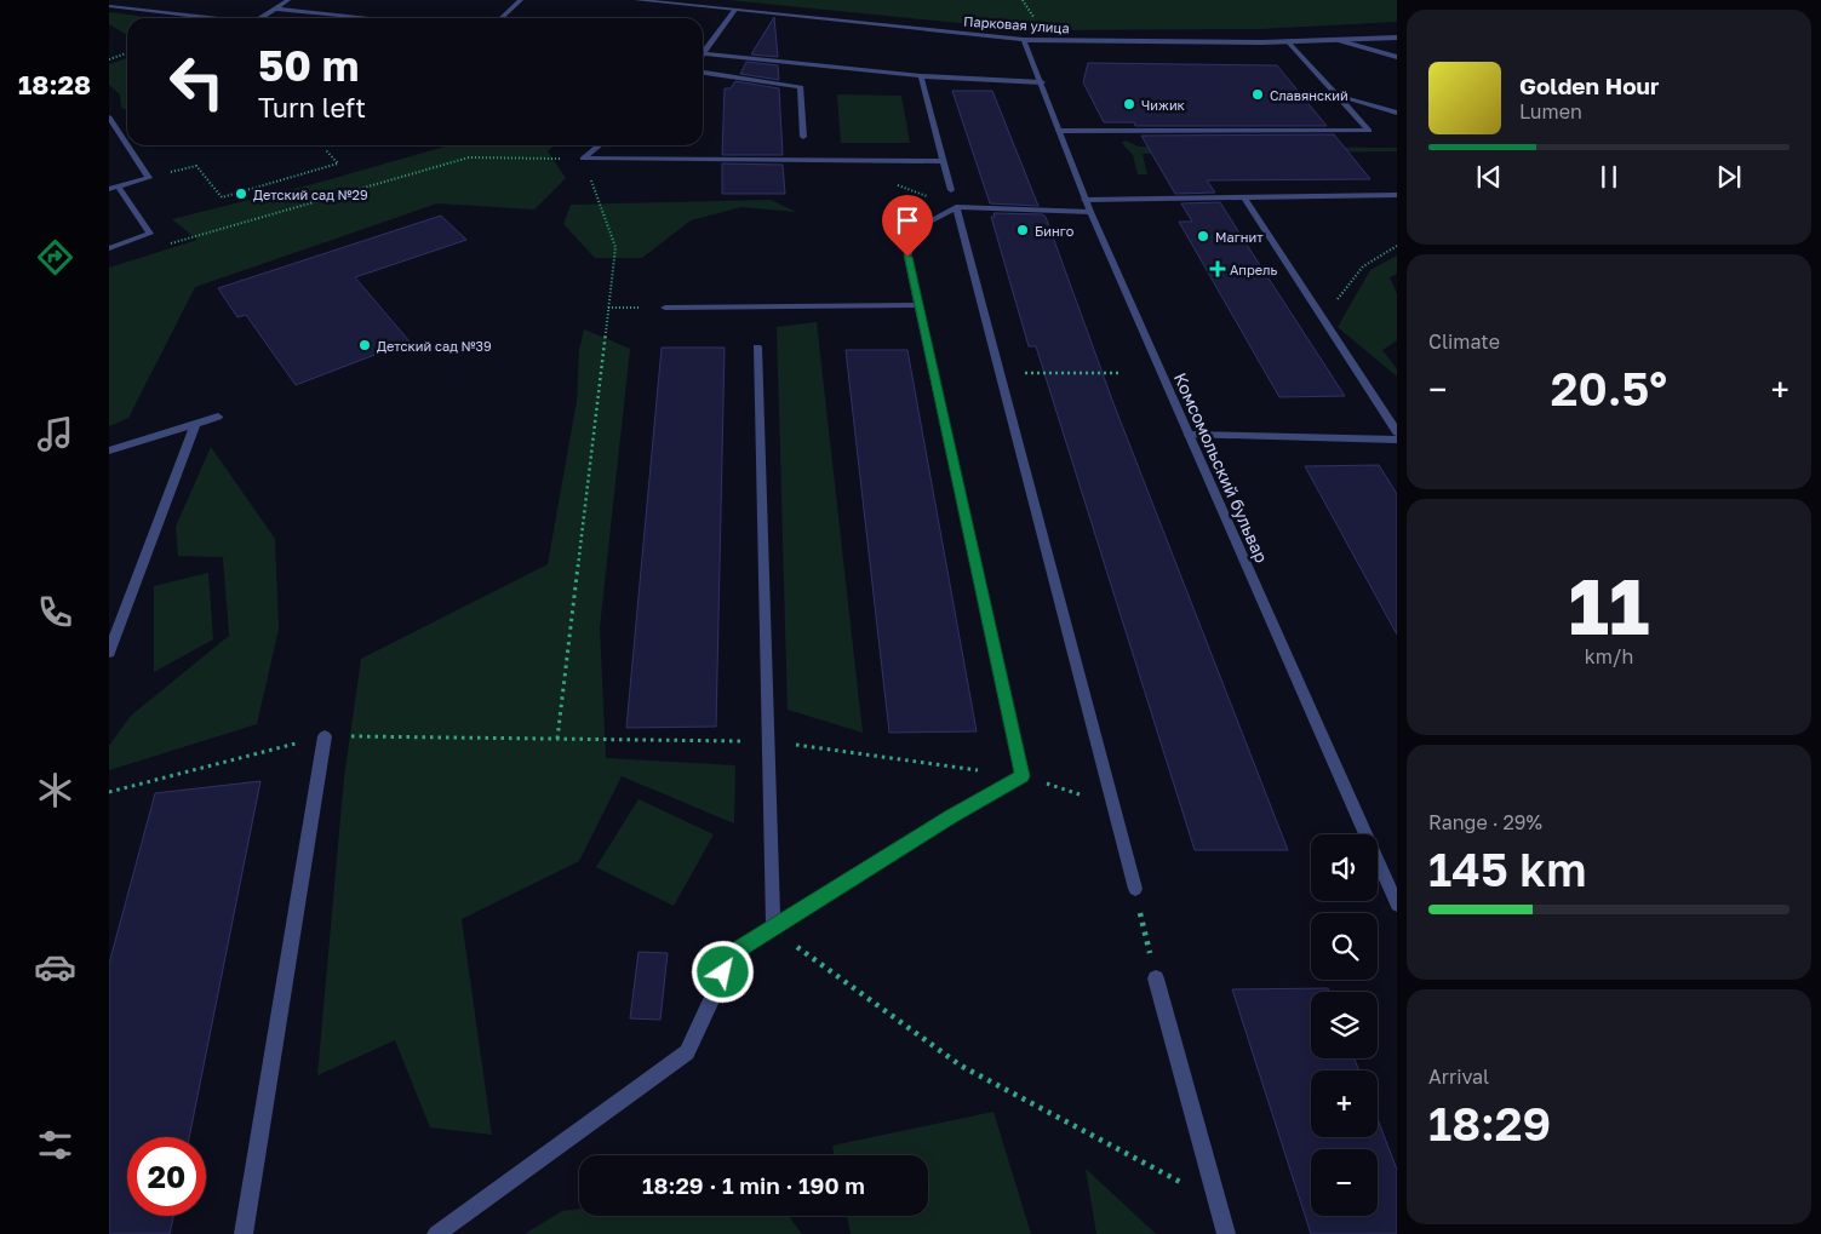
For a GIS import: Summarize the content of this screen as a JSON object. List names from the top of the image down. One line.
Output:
{"streets":{"street":["Парковая улица","Комсомольский бульвар"]},"crossings":[["Парковая улица","Комсомольский бульвар"]],"places":{"other":["Славянский","Чижик","Детский сад №29","Бинго","Магнит","Детский сад №39"],"health":["Апрель"]},"page":{"tabs":"18:28","turn":["50 m","Turn left"],"song":["Golden Hour","Lumen"],"tile":["Climate",["11","km/h"],["Range · 29%","145 km"],["Arrival","18:29"]],"heat":["−","20.5°","+"],"map_buttons":["+","−"],"limit":"20","trip":"18:29 · 1 min · 190 m"}}
